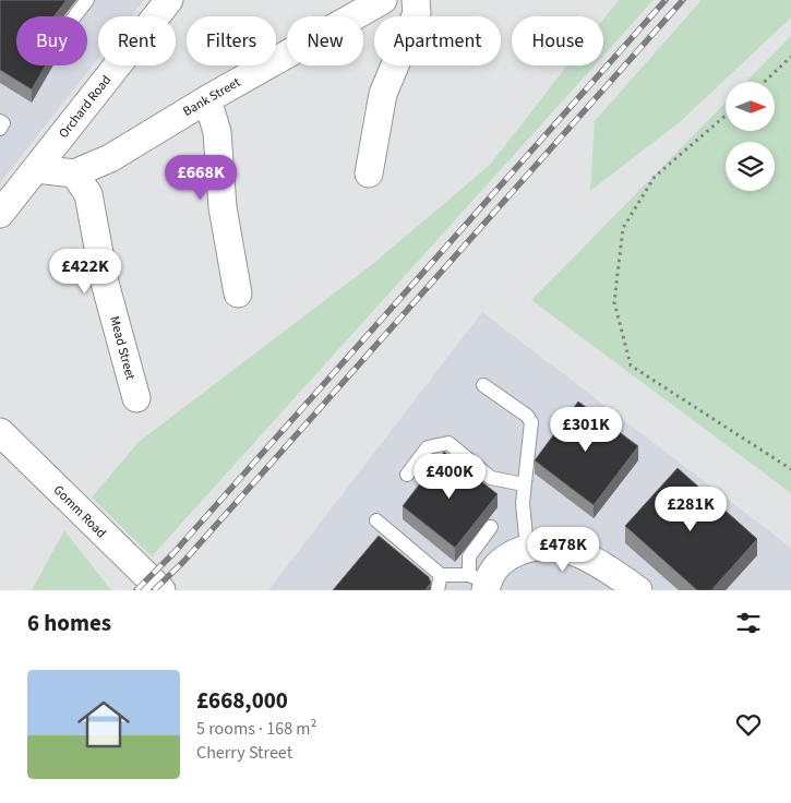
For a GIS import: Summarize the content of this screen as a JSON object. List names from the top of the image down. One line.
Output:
{"streets":{"street":["Bank Street","Orchard Road","Mead Street","Gomm Road"]},"crossings":[["Bank Street","Orchard Road"],["Bank Street","Mead Street"]],"north":"right","page":{"chip":["Buy","Rent","Filters","New","Apartment","House"],"price":["£668K","£422K","£301K","£400K","£281K","£478K"],"heading":"6 homes","list":[{"name":"£668,000","note":"5 rooms · 168 m² · Cherry Street"}]}}
